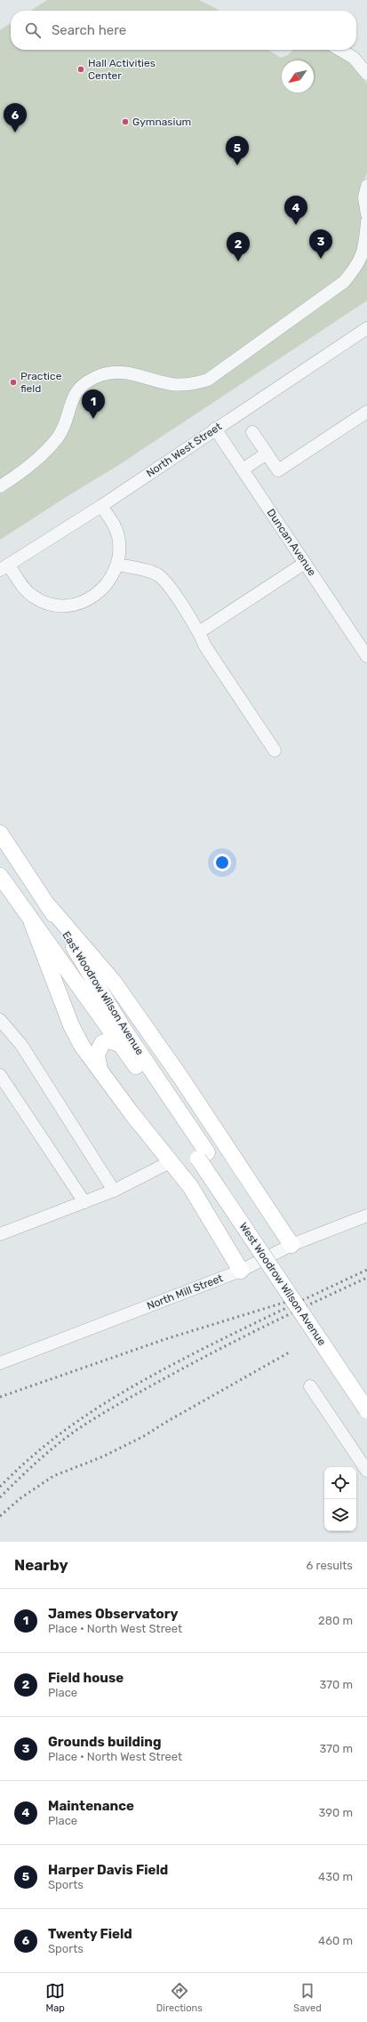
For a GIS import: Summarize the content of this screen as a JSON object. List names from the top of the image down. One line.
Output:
{"streets":{"main road":["East Woodrow Wilson Avenue","West Woodrow Wilson Avenue"],"street":["North West Street","Duncan Avenue","North Mill Street"]},"crossings":[["North West Street","Duncan Avenue"],["East Woodrow Wilson Avenue","West Woodrow Wilson Avenue"]],"places":["Hall Activities Center","Gymnasium","Practice field"],"north":"bottom left","page":{"search":"Search here","pins":["6","5","4","3","2","1"],"heading":["Nearby","6 results"],"list":[{"mark":"1","name":"James Observatory","note":"Place · North West Street","value":"280 m"},{"mark":"2","name":"Field house","note":"Place","value":"370 m"},{"mark":"3","name":"Grounds building","note":"Place · North West Street","value":"370 m"},{"mark":"4","name":"Maintenance","note":"Place","value":"390 m"},{"mark":"5","name":"Harper Davis Field","note":"Sports","value":"430 m"},{"mark":"6","name":"Twenty Field","note":"Sports","value":"460 m"}],"nav":["Map","Directions","Saved"]}}
